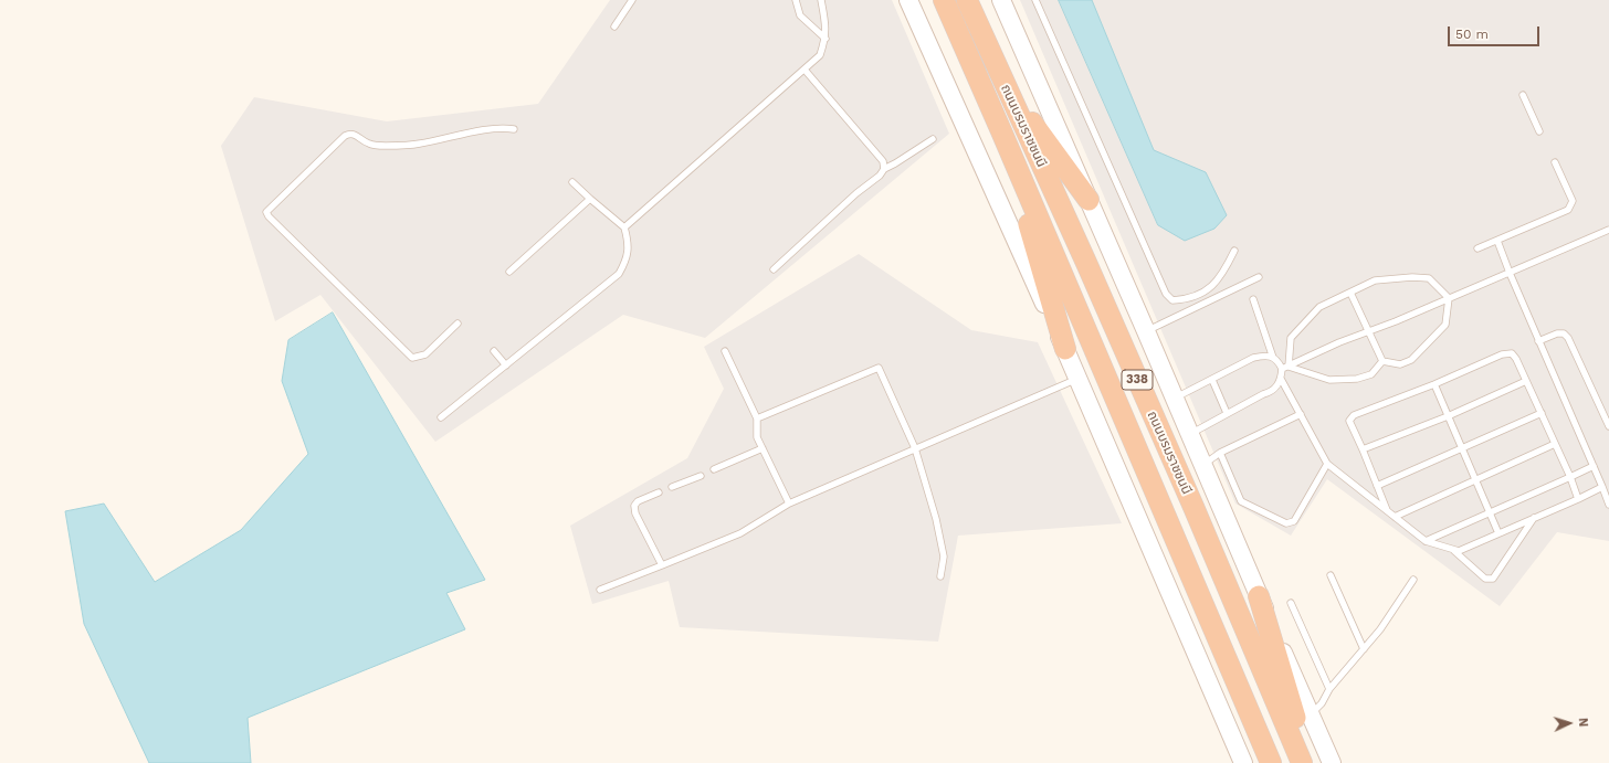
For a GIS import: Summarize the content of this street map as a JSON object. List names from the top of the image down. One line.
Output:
{"streets":{"highway":["ถนนบรมราชชนนี","338"]},"scale_bar":"50 m","north":"right"}
